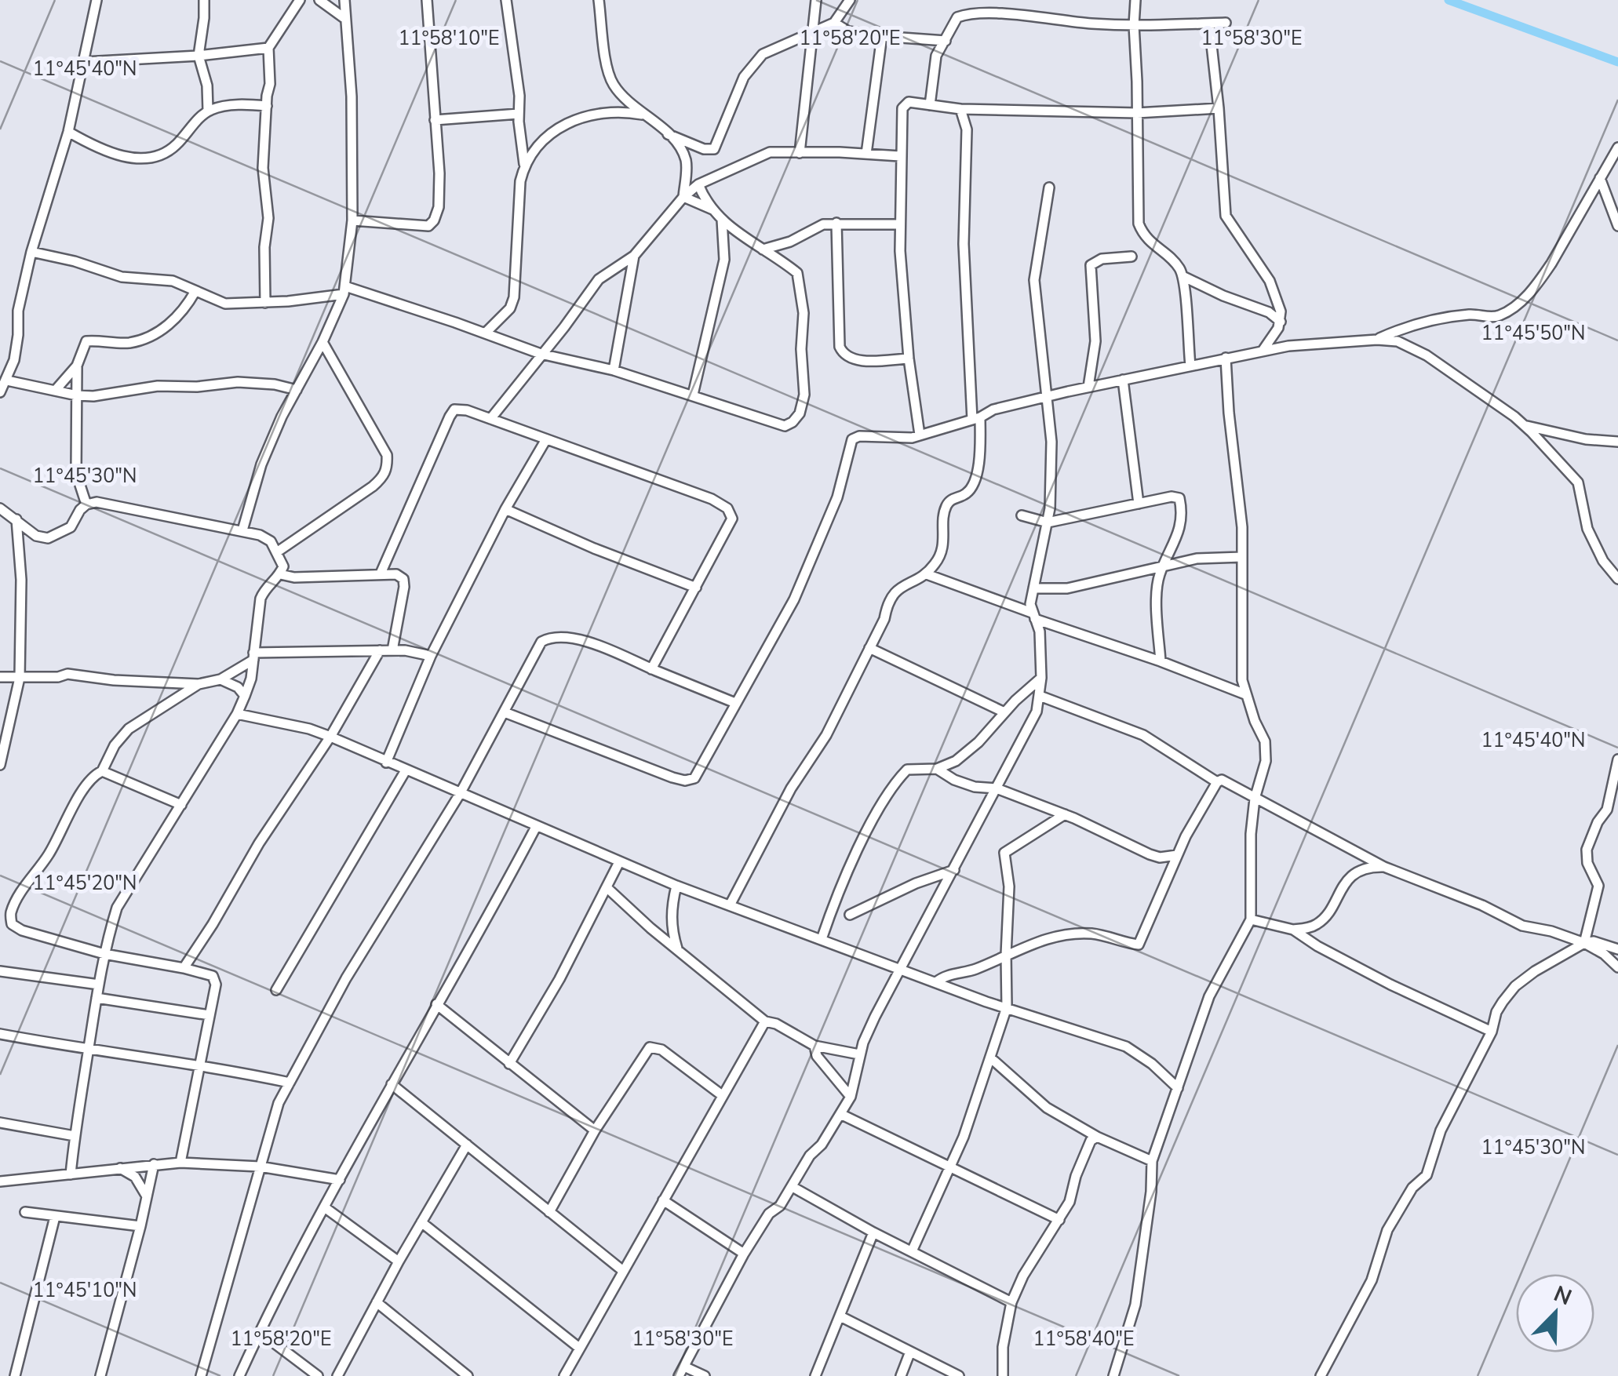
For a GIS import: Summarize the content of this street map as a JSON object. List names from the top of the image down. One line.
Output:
{"north":"top right","coordinates":["11°58'10\"E","11°58'20\"E","11°58'30\"E","11°45'40\"N","11°45'50\"N","11°45'30\"N","11°45'20\"N","11°45'10\"N","11°58'40\"E"]}
